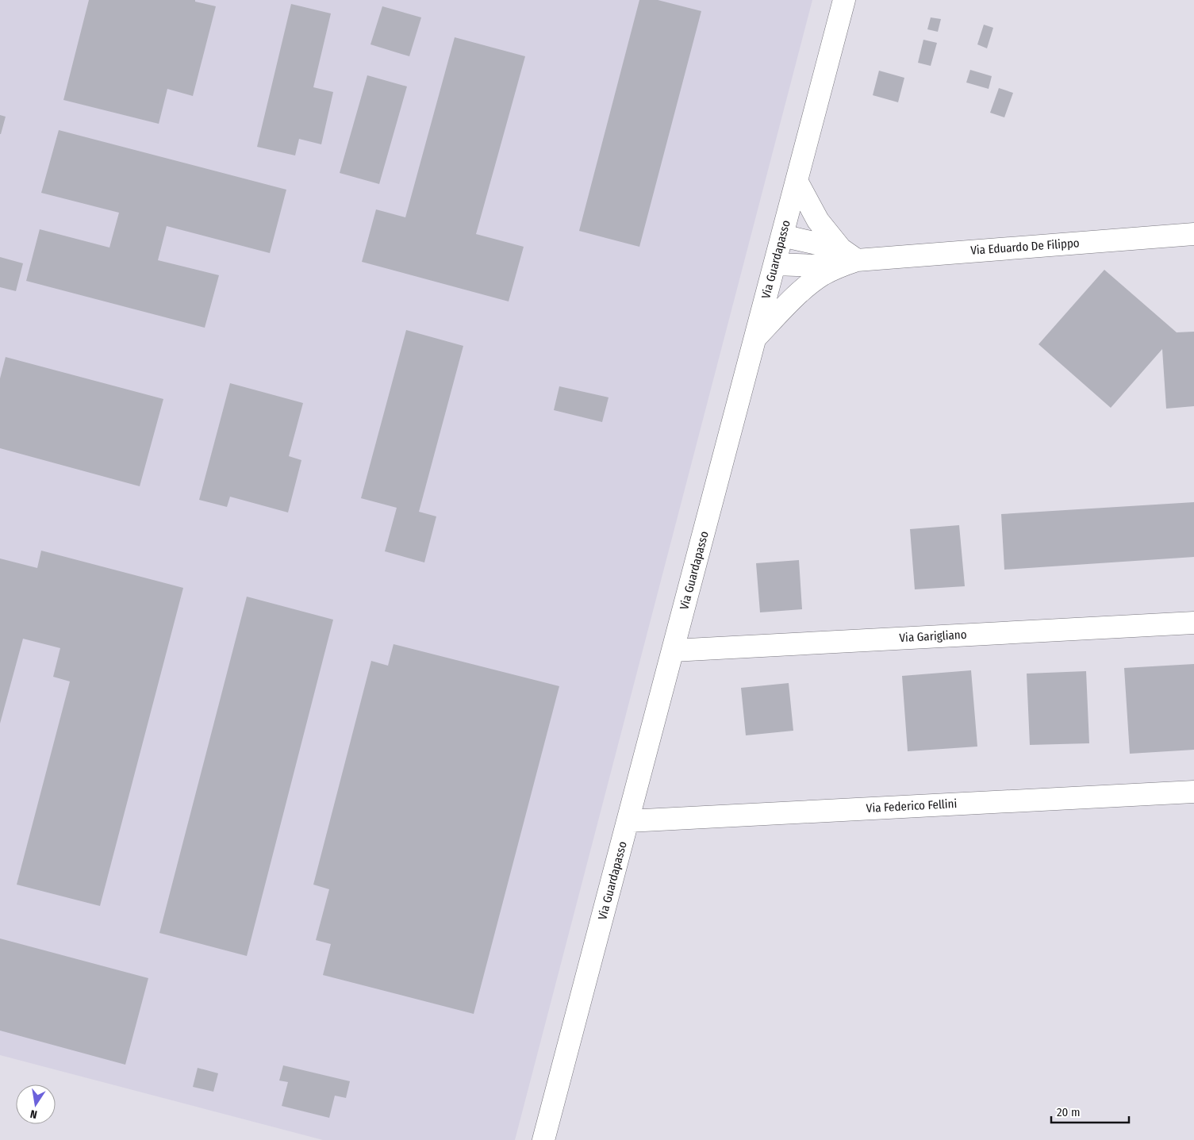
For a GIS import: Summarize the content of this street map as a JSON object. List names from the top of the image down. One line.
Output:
{"streets":{"street":["Via Eduardo De Filippo","Via Guardapasso","Via Garigliano","Via Federico Fellini"]},"crossings":[["Via Eduardo De Filippo","Via Guardapasso"],["Via Guardapasso","Via Garigliano"],["Via Guardapasso","Via Federico Fellini"]],"scale_bar":"20 m","north":"bottom"}
